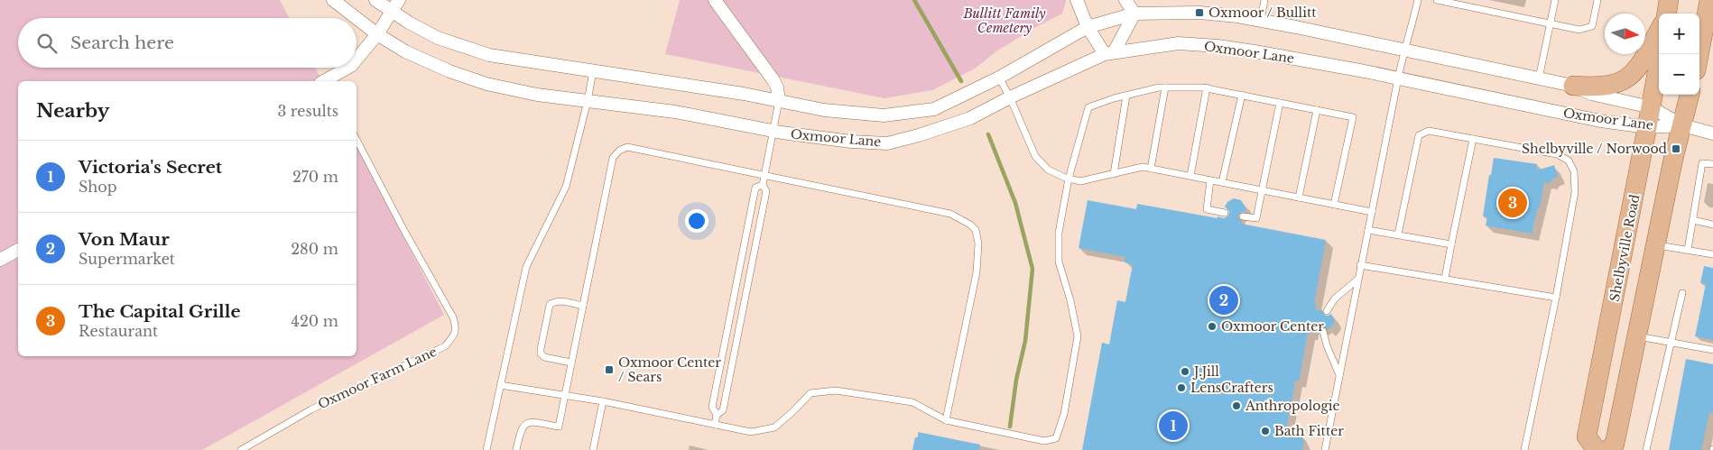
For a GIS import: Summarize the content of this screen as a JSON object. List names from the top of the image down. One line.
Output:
{"streets":{"main road":["Shelbyville Road"],"street":["Oxmoor Lane"],"lane":["Oxmoor Farm Lane"]},"crossings":[["Oxmoor Lane","Shelbyville Road"]],"parks":["Bullitt Family Cemetery"],"places":{"transit":["Oxmoor / Bullitt","Shelbyville / Norwood","Oxmoor Center / Sears"],"other":["Oxmoor Center","J.Jill","LensCrafters","Anthropologie","Bath Fitter"]},"north":"right","page":{"map_buttons":["+","−"],"search":"Search here","heading":["Nearby","3 results"],"list":[{"mark":"1","name":"Victoria's Secret","note":"Shop","value":"270 m"},{"mark":"2","name":"Von Maur","note":"Supermarket","value":"280 m"},{"mark":"3","name":"The Capital Grille","note":"Restaurant","value":"420 m"}],"pins":["3","2","1"]}}
